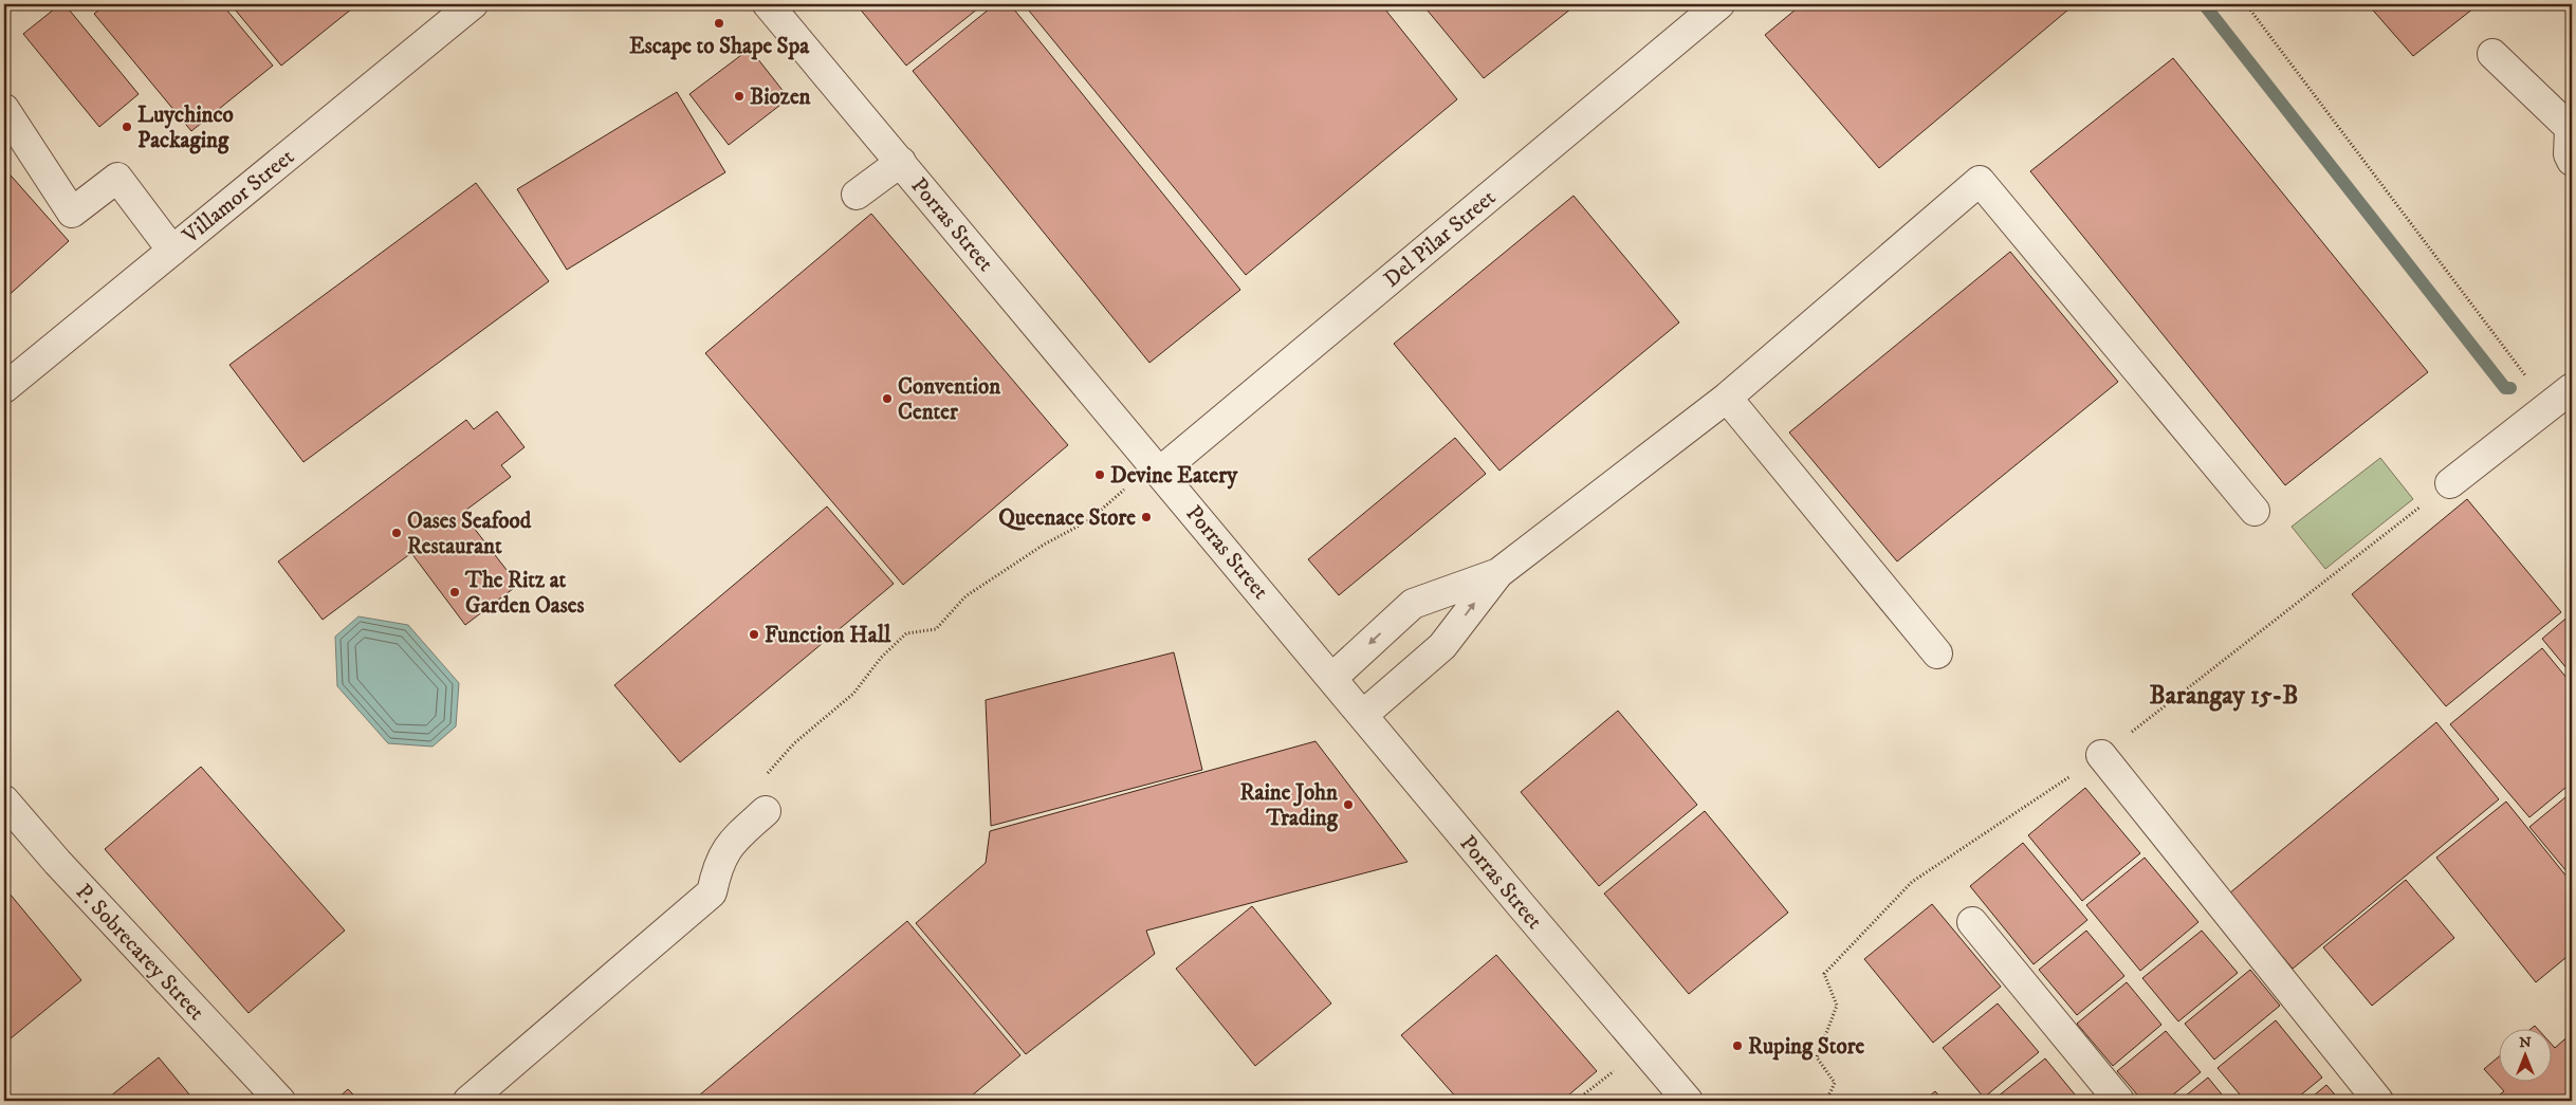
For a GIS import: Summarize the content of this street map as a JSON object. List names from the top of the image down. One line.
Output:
{"streets":{"street":["Villamor Street","Porras Street","Del Pilar Street","P. Sobrecarey Street"]},"crossings":[["Porras Street","Del Pilar Street"]],"districts":["Barangay 15-B"],"places":["Escape to Shape Spa","Biozen","Luychinco Packaging","Convention Center","Devine Eatery","Queenace Store","Oases Seafood Restaurant","The Ritz at Garden Oases","Function Hall","Raine John Trading","Ruping Store"],"north":"top"}
